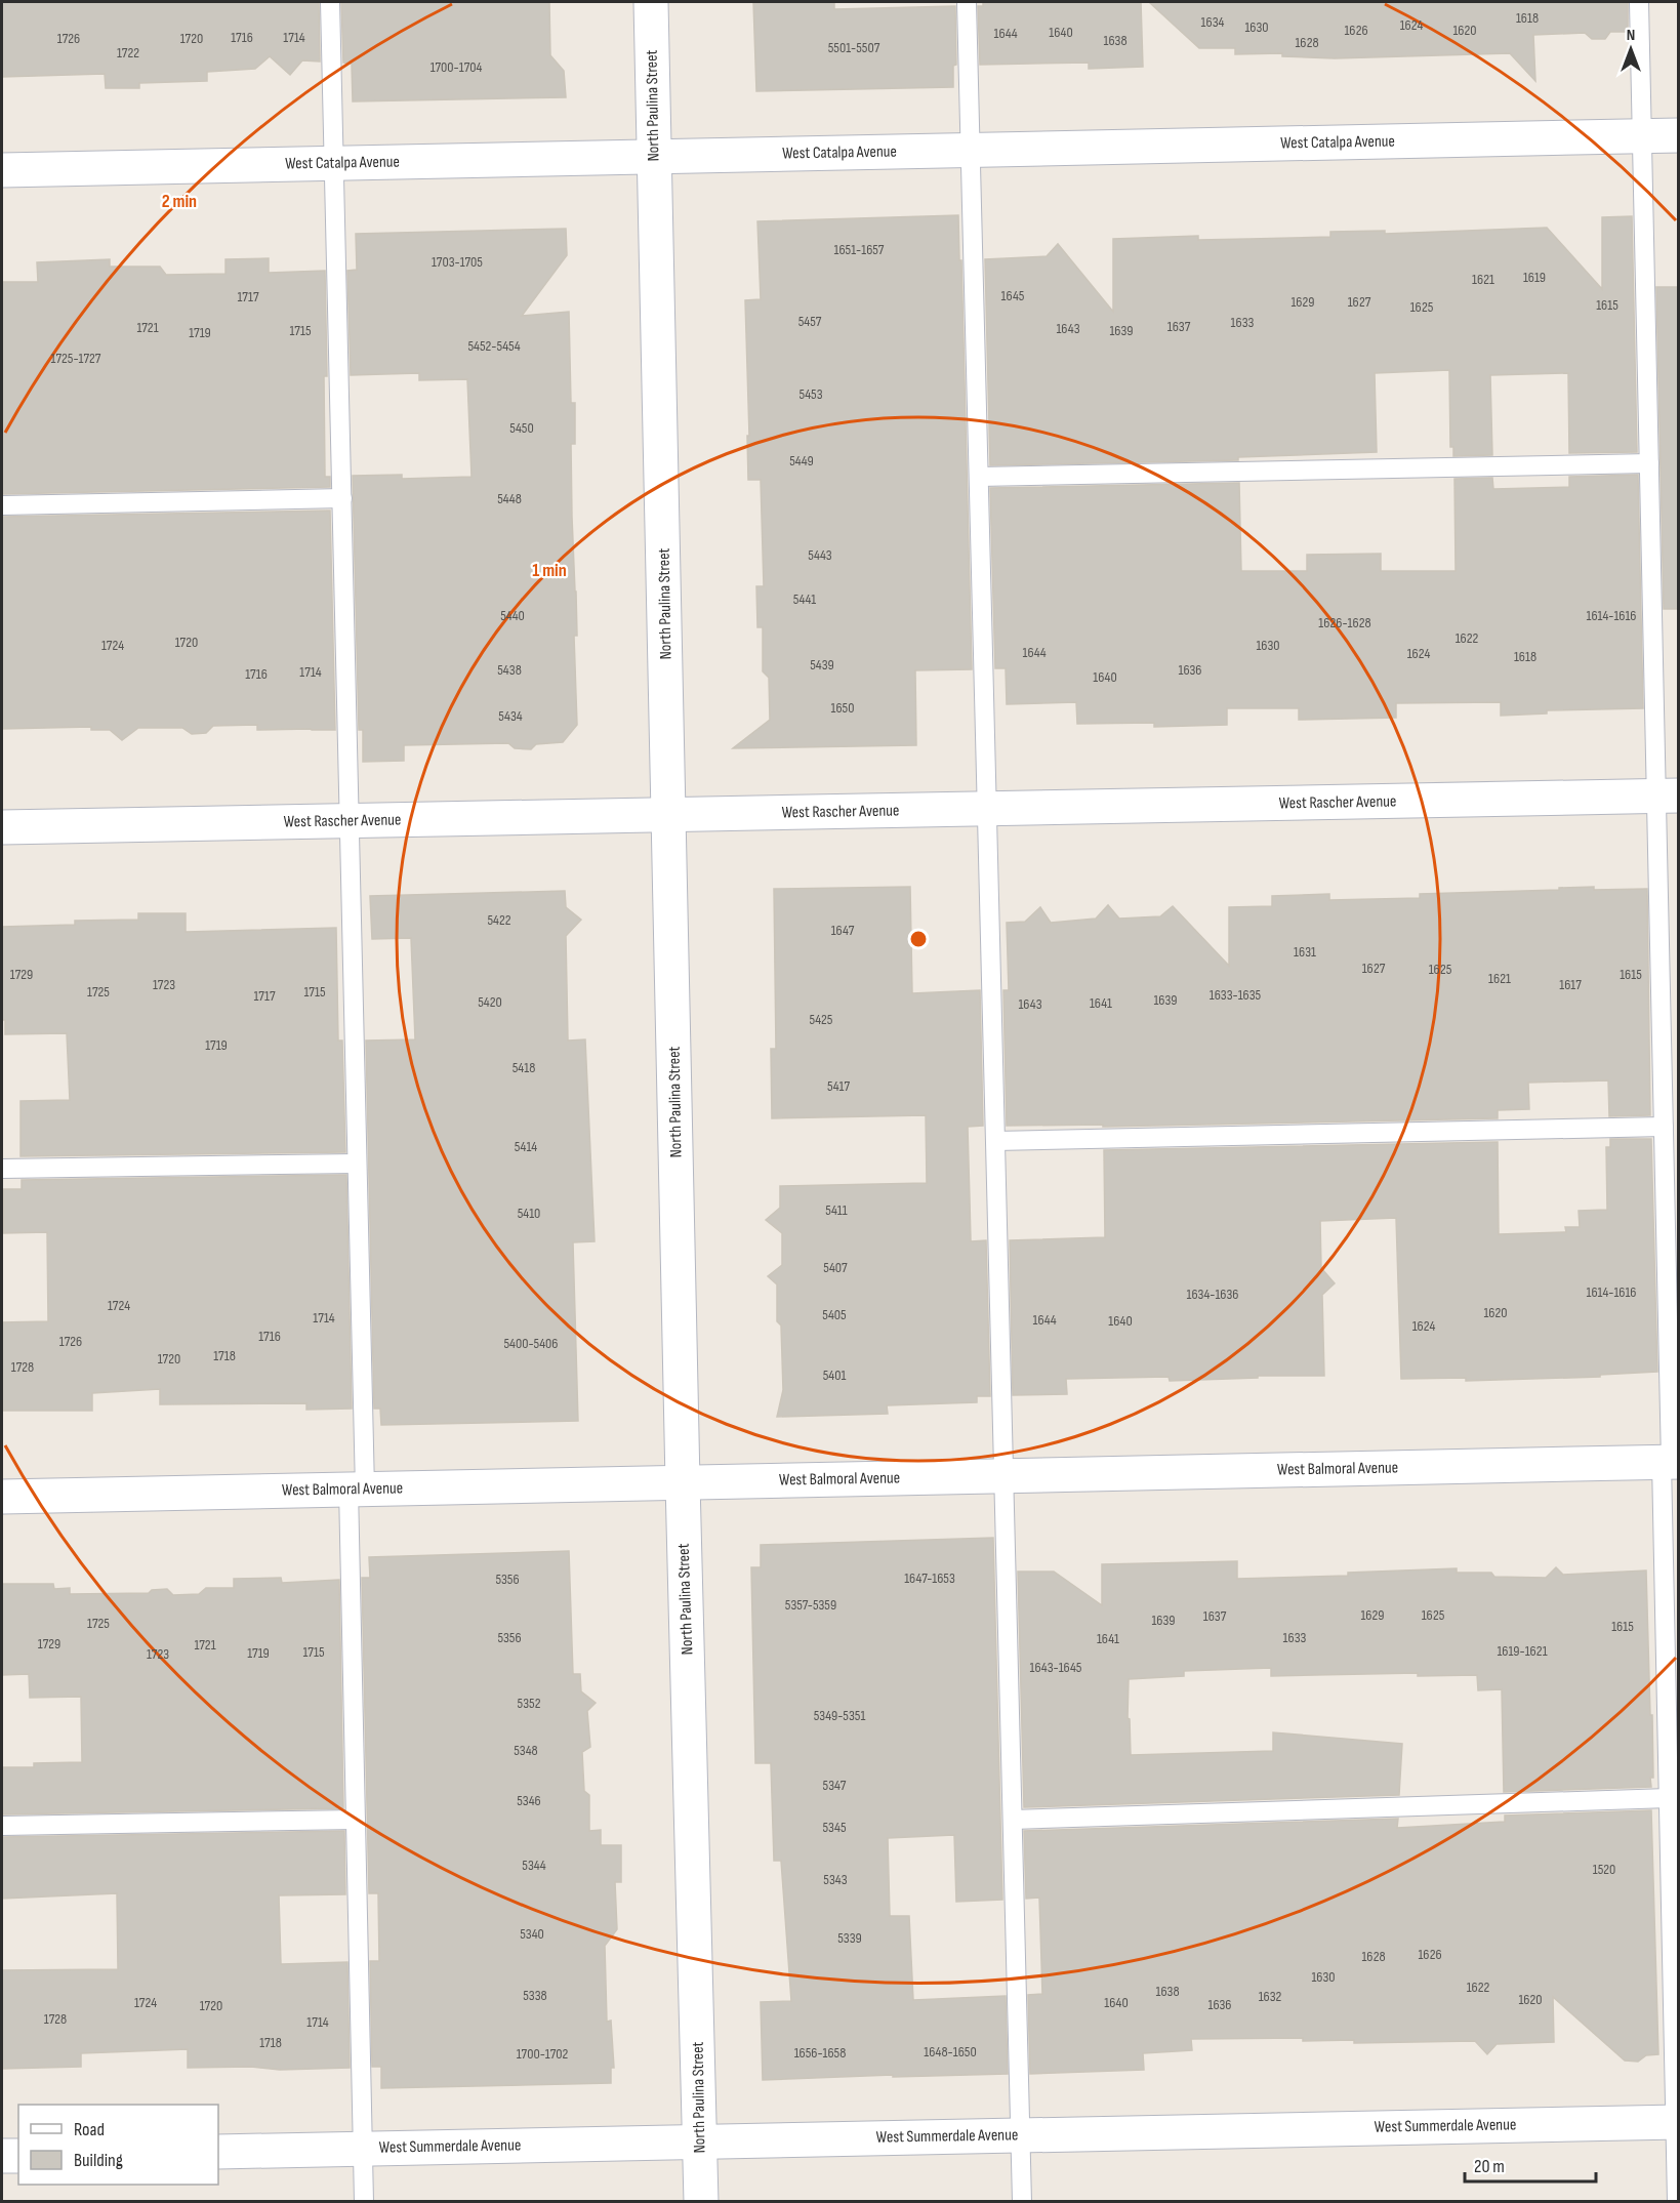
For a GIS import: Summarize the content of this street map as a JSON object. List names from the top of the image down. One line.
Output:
{"streets":{"street":["North Paulina Street","West Catalpa Avenue","West Rascher Avenue","West Balmoral Avenue","West Summerdale Avenue"]},"crossings":[["North Paulina Street","West Catalpa Avenue"],["North Paulina Street","West Rascher Avenue"],["North Paulina Street","West Balmoral Avenue"],["North Paulina Street","West Summerdale Avenue"]],"house_numbers":["1618","1634","1624","1630","1626","1620","1640","1644","1716","1714","1726","1720","1638","1628","5501-5507","1722","1700-1704","1651-1657","1703-1705","1619","1621","1645","1717","1629","1627","1615","1625","5457","1633","1637","1721","1643","1715","1639","1719","5452-5454","1725-1727","5453","5450","5449","5448","5443","5441","5440","1614-1616","1626-1628","1622","1720","1724","1630","1644","1624","1618","5439","5438","1636","1714","1716","1640","1650","5434","5422","1647","1631","1627","1625","1729","1615","1621","1723","1617","1725","1715","1633-1635","1717","1639","5420","1641","1643","5425","1719","5418","5417","5414","5411","5410","5407","1614-1616","1634-1636","1724","1620","5405","1714","1644","1640","1624","1716","1726","5400-5406","1718","1720","1728","5401","1647-1653","5356","5357-5359","1629","1625","1637","1639","1725","1615","5356","1633","1641","1729","1721","1619-1621","1715","1719","1723","1643-1645","5352","5349-5351","5348","5347","5346","5345","5344","1520","5343","5340","5339","1626","1628","1630","1622","1638","5338","1632","1620","1724","1640","1636","1720","1728","1714","1718","1648-1650","1656-1658","1700-1702"],"legend":["Road","Building"],"scale_bar":"20 m","north":"top","rings":["2 min","1 min"]}
